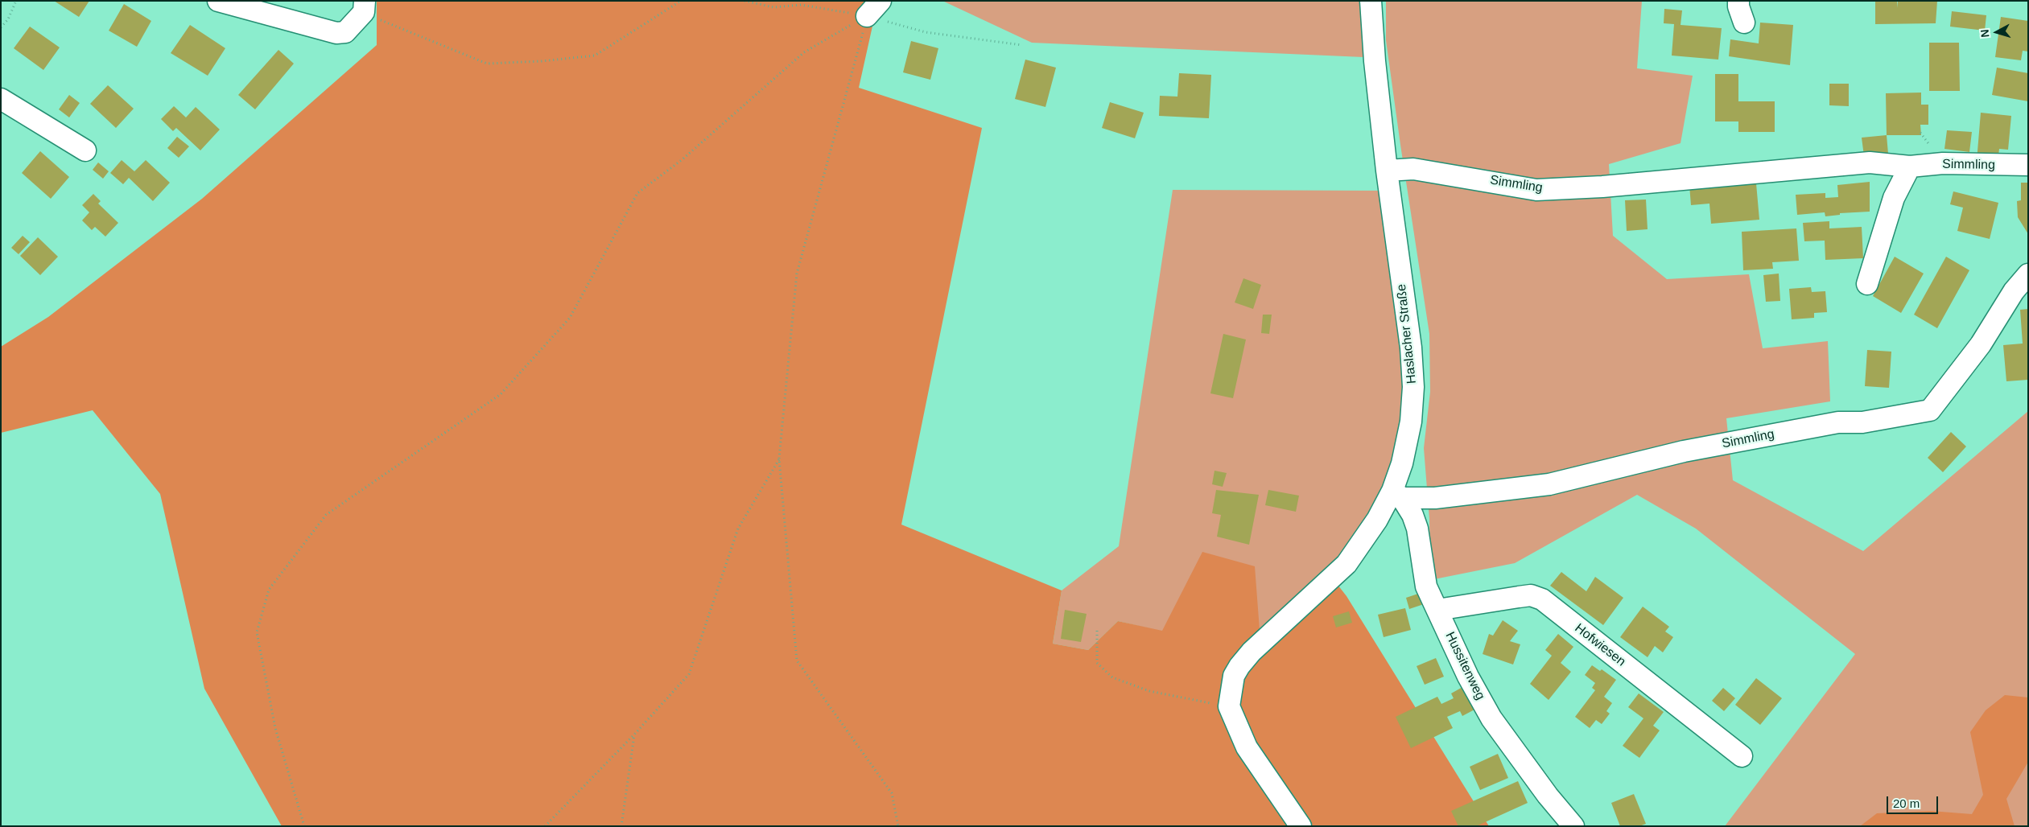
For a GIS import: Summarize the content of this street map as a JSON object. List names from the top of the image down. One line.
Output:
{"streets":{"street":["Simmling","Haslacher Straße","Hofwiesen","Hussitenweg"]},"crossings":[["Simmling","Haslacher Straße"],["Simmling","Hussitenweg"],["Haslacher Straße","Hussitenweg"],["Hofwiesen","Hussitenweg"]],"scale_bar":"20 m","north":"left"}
